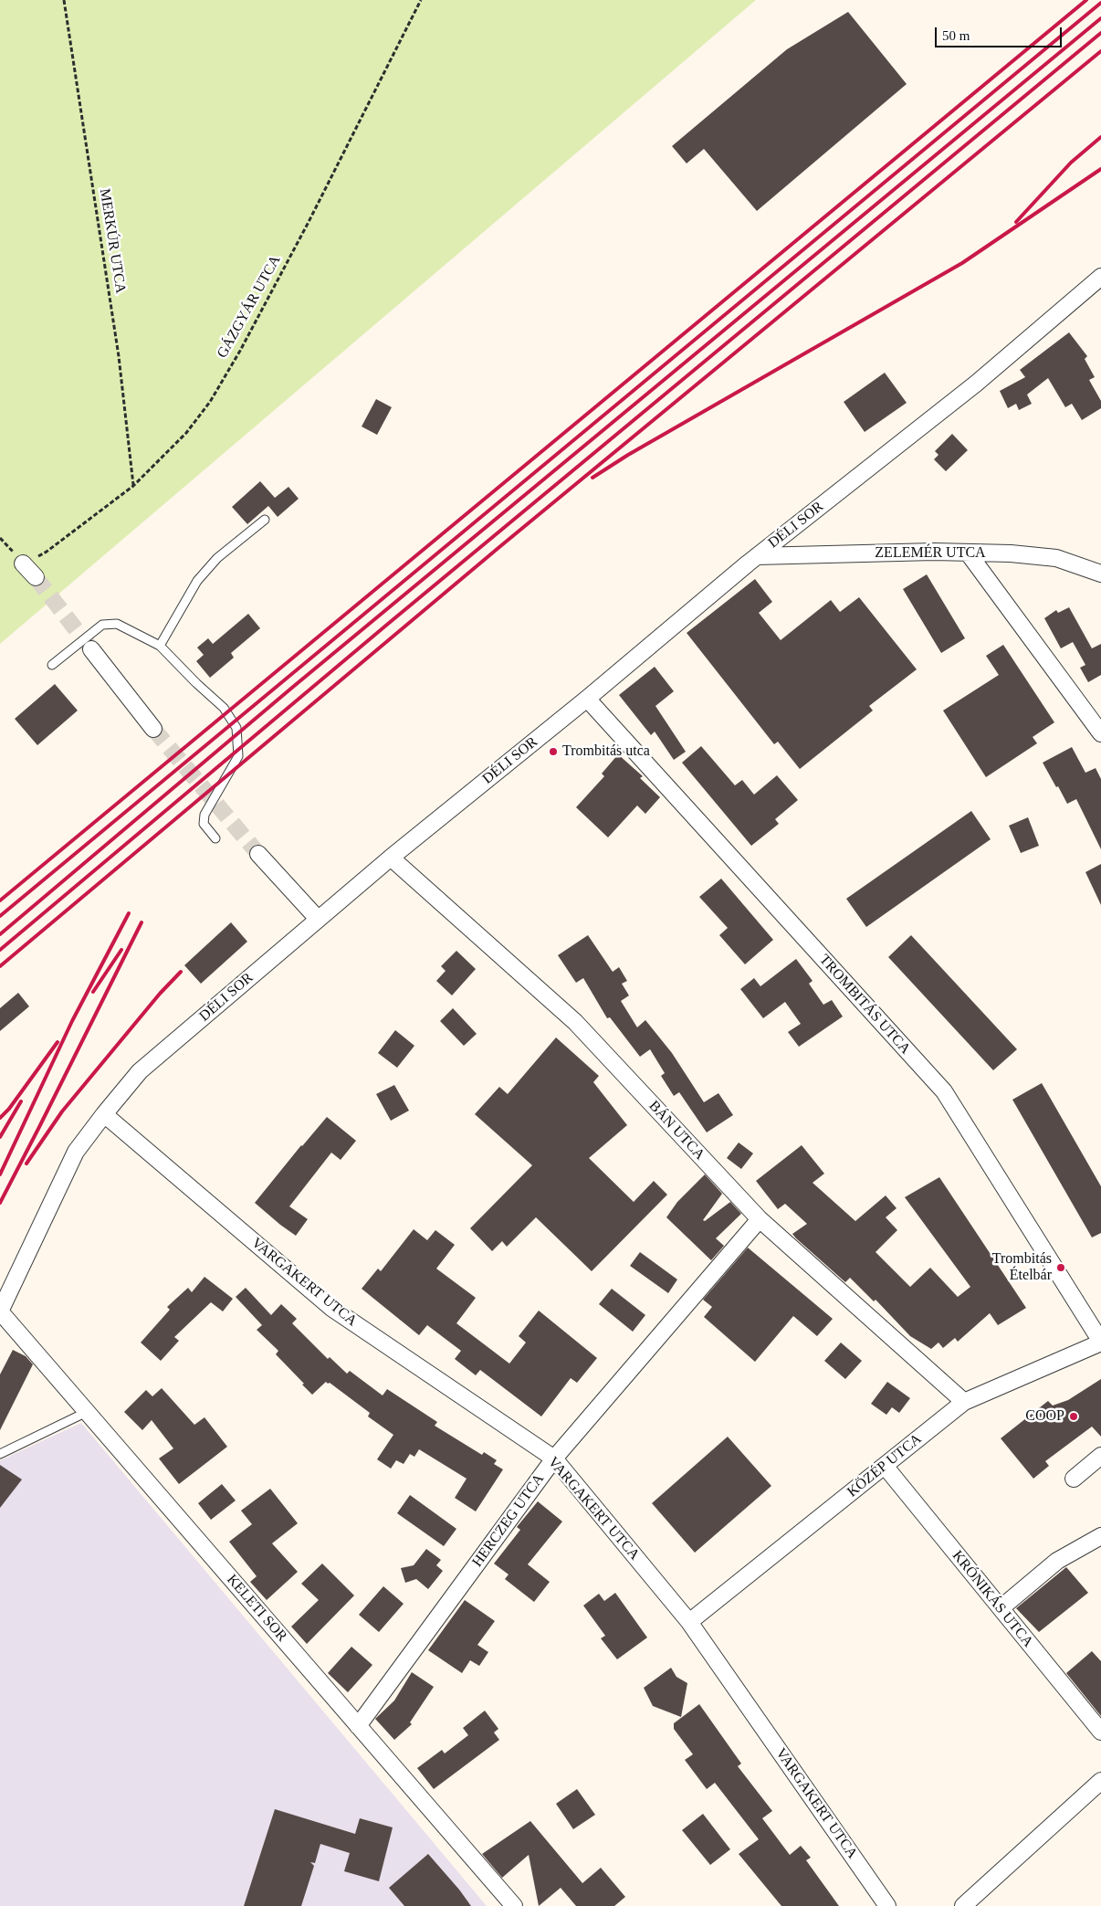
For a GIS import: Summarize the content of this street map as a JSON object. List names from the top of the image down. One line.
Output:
{"streets":{"street":["DÉLI SOR","ZELEMÉR UTCA","TROMBITÁS UTCA","BÁN UTCA","VARGAKERT UTCA","KÖZÉP UTCA","HERCZEG UTCA","KRÓNIKÁS UTCA","KELETI SOR"],"path":["MERKÚR UTCA","GÁZGYÁR UTCA"]},"crossings":[["MERKÚR UTCA","GÁZGYÁR UTCA"],["DÉLI SOR","ZELEMÉR UTCA"],["DÉLI SOR","TROMBITÁS UTCA"],["DÉLI SOR","BÁN UTCA"],["DÉLI SOR","VARGAKERT UTCA"],["DÉLI SOR","KELETI SOR"],["TROMBITÁS UTCA","KÖZÉP UTCA"],["BÁN UTCA","KÖZÉP UTCA"],["BÁN UTCA","HERCZEG UTCA"],["VARGAKERT UTCA","KÖZÉP UTCA"],["VARGAKERT UTCA","HERCZEG UTCA"],["KÖZÉP UTCA","KRÓNIKÁS UTCA"],["HERCZEG UTCA","KELETI SOR"]],"places":["Trombitás utca","Trombitás Ételbár","COOP"],"scale_bar":"50 m"}
